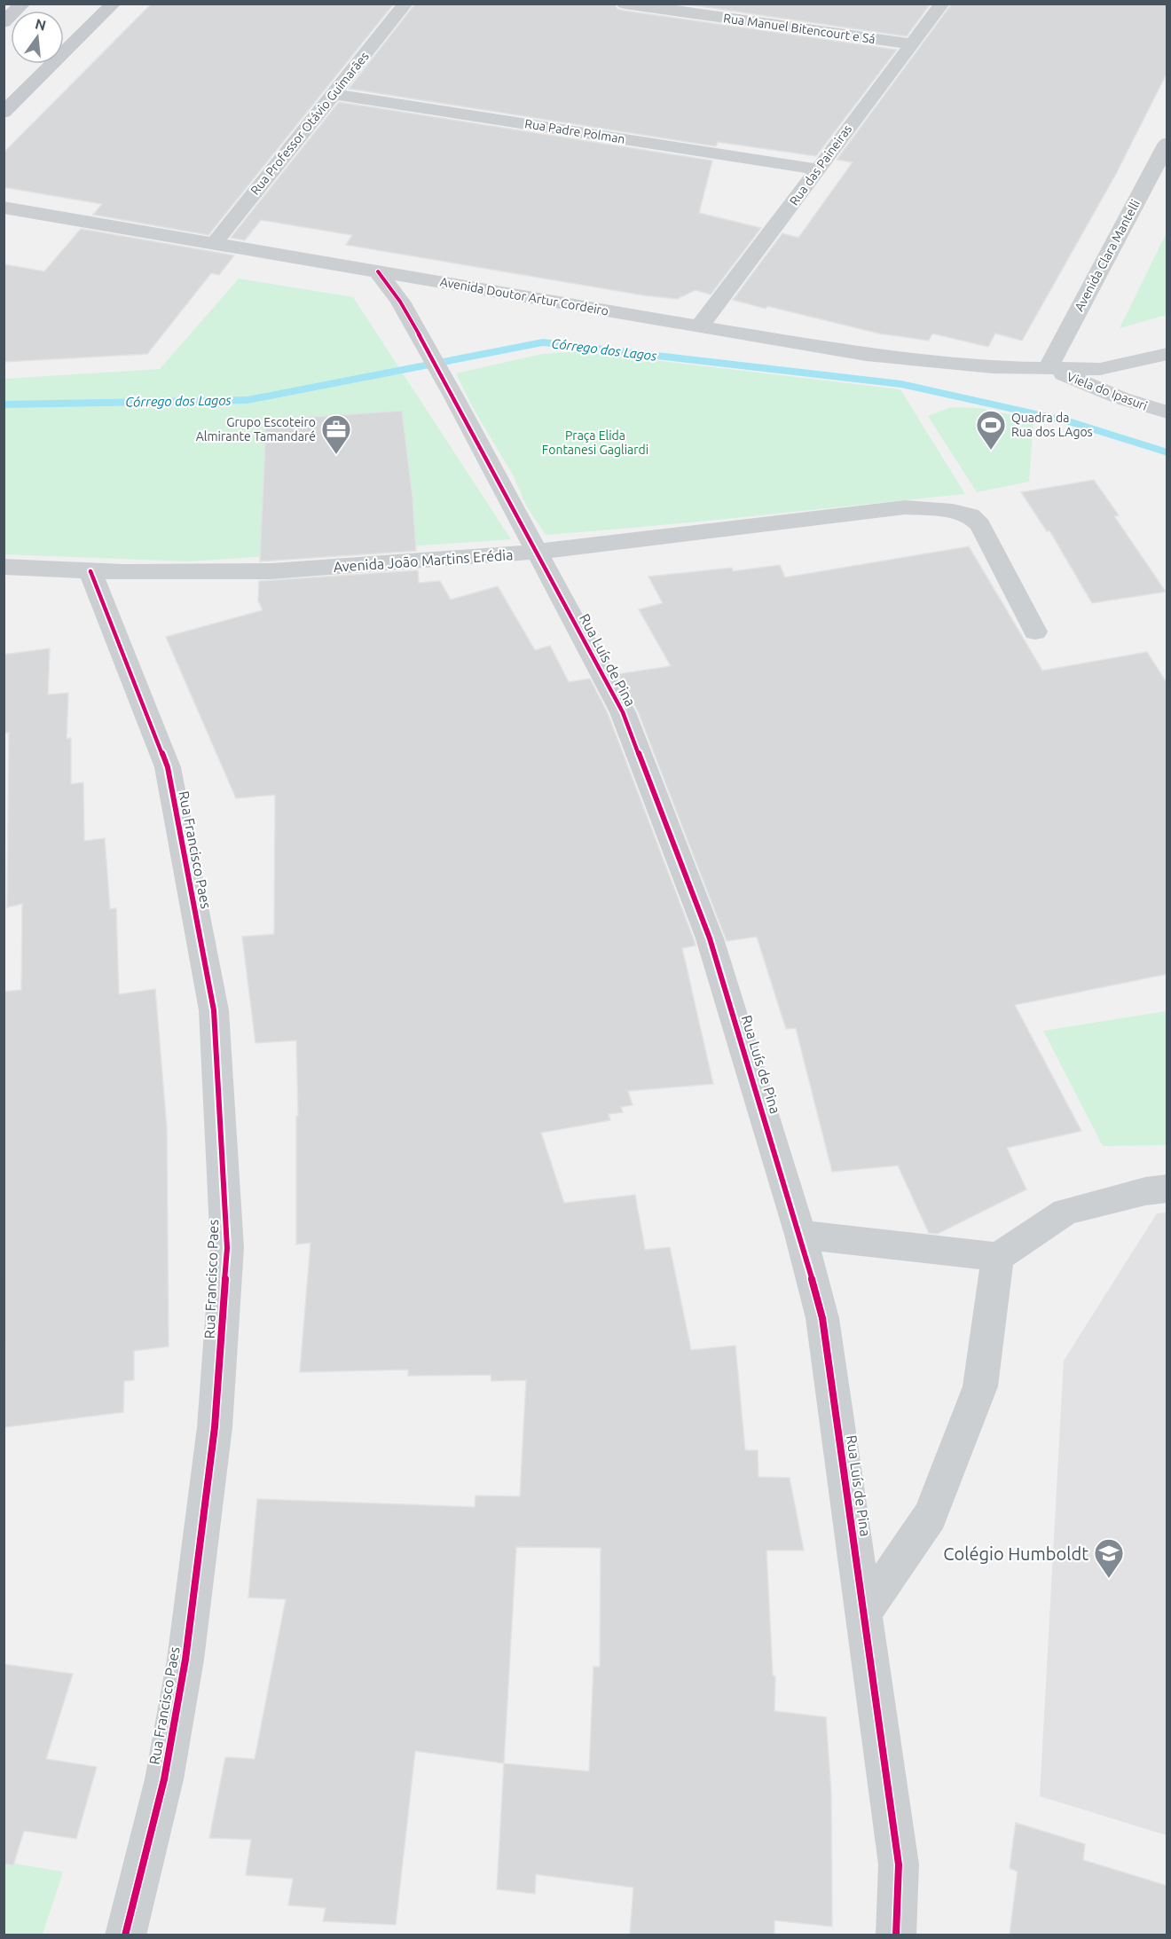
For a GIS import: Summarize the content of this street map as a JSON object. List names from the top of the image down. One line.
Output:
{"streets":{"street":["Rua Manuel Bitencourt e Sá","Rua Professor Otávio Guimarães","Rua Padre Polman","Rua das Paineiras","Avenida Clara Mantelli","Avenida Doutor Artur Cordeiro","Viela do Ipasuri","Avenida João Martins Erédia","Rua Luís de Pina","Rua Francisco Paes"]},"crossings":[["Rua Manuel Bitencourt e Sá","Rua das Paineiras"],["Rua Professor Otávio Guimarães","Rua Padre Polman"],["Rua Professor Otávio Guimarães","Avenida Doutor Artur Cordeiro"],["Rua Padre Polman","Rua das Paineiras"],["Rua das Paineiras","Avenida Doutor Artur Cordeiro"],["Avenida Clara Mantelli","Avenida Doutor Artur Cordeiro"],["Avenida Clara Mantelli","Viela do Ipasuri"],["Avenida Doutor Artur Cordeiro","Viela do Ipasuri"],["Avenida Doutor Artur Cordeiro","Rua Luís de Pina"],["Avenida João Martins Erédia","Rua Luís de Pina"],["Avenida João Martins Erédia","Rua Francisco Paes"]],"water":["Córrego dos Lagos"],"parks":["Praça Elida Fontanesi Gagliardi"],"places":{"sports":["Quadra da Rua dos LAgos"],"office":["Grupo Escoteiro Almirante Tamandaré"],"school or university":["Colégio Humboldt"]},"north":"top"}
